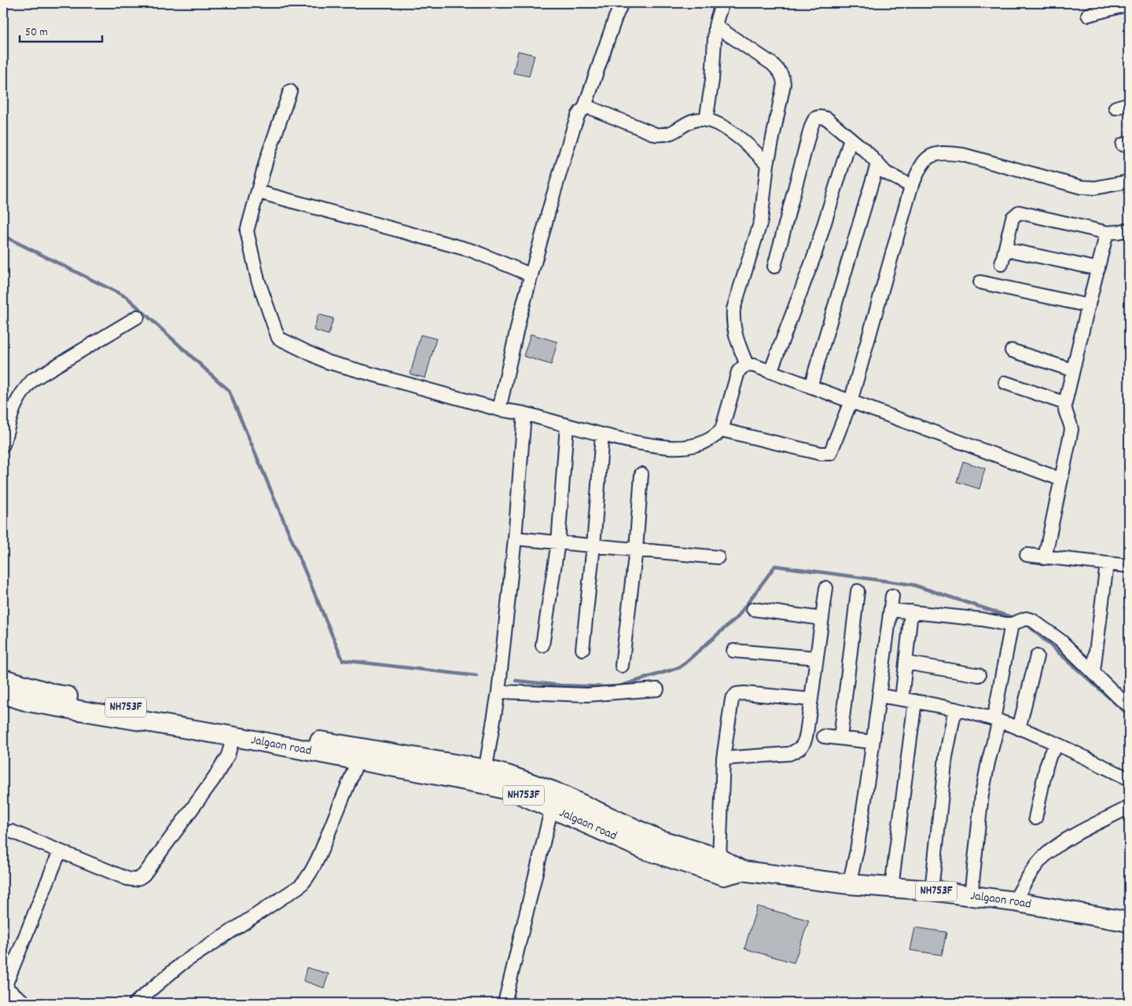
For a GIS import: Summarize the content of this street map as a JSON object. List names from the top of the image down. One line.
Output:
{"streets":{"highway":["NH753F","Jalgaon road"]},"crossings":[["NH753F","Jalgaon road"]],"scale_bar":"50 m"}
